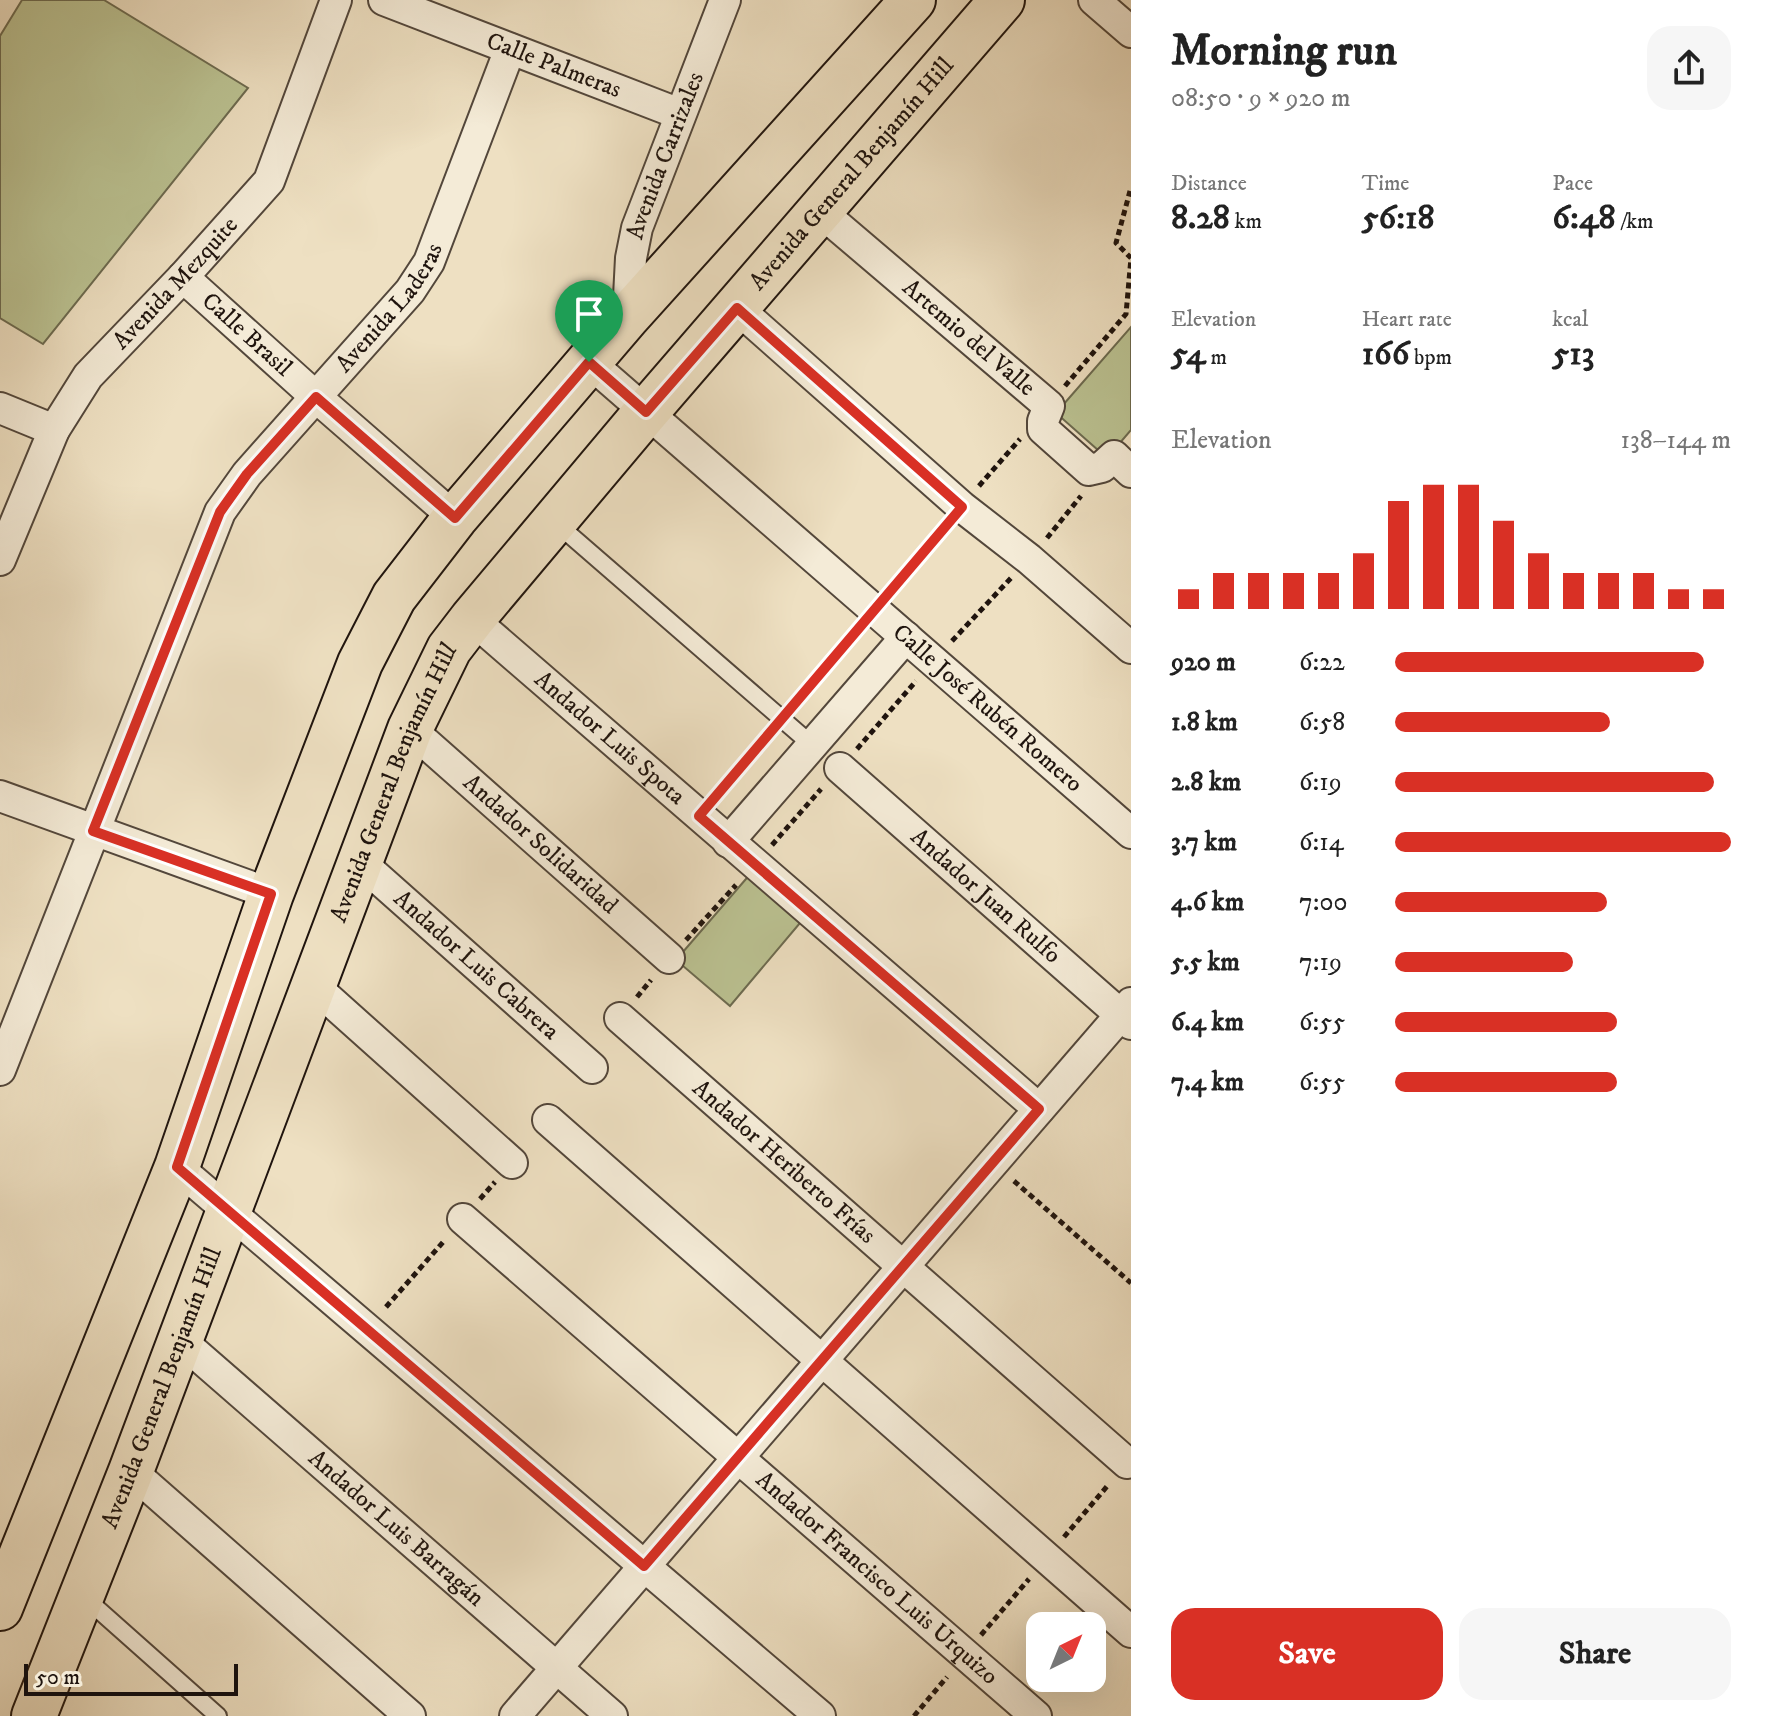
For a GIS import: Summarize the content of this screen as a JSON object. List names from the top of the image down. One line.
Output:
{"streets":{"main road":["Avenida General Benjamín Hill"],"street":["Calle Palmeras","Avenida Carrizales","Avenida Mezquite","Avenida Laderas","Calle Brasil","Artemio del Valle","Calle José Rubén Romero","Andador Luis Spota","Andador Solidaridad","Andador Juan Rulfo","Andador Luis Cabrera","Andador Heriberto Frías","Andador Luis Barragán","Andador Francisco Luis Urquizo"]},"crossings":[["Calle Palmeras","Avenida Carrizales"],["Calle Palmeras","Avenida Laderas"],["Avenida General Benjamín Hill","Artemio del Valle"],["Avenida General Benjamín Hill","Calle José Rubén Romero"],["Avenida General Benjamín Hill","Andador Luis Spota"],["Avenida General Benjamín Hill","Andador Solidaridad"],["Avenida General Benjamín Hill","Andador Luis Cabrera"],["Avenida General Benjamín Hill","Andador Luis Barragán"],["Avenida Mezquite","Calle Brasil"],["Avenida Laderas","Calle Brasil"]],"scale_bar":"50 m","north":"top right","page":{"heading":["Morning run","08:50 · 9 × 920 m"],"stats":[["Distance","8.28 km"],["Time","56:18"],["Pace","6:48 /km"],["Elevation","54 m"],["Heart rate","166 bpm"],["kcal","513"]],"chart":["Elevation","138–144 m"],"list":[{"name":"920 m","note":"6:22"},{"name":"1.8 km","note":"6:58"},{"name":"2.8 km","note":"6:19"},{"name":"3.7 km","note":"6:14"},{"name":"4.6 km","note":"7:00"},{"name":"5.5 km","note":"7:19"},{"name":"6.4 km","note":"6:55"},{"name":"7.4 km","note":"6:55"}],"buttons":["Save","Share"],"scale":"50 m"}}
